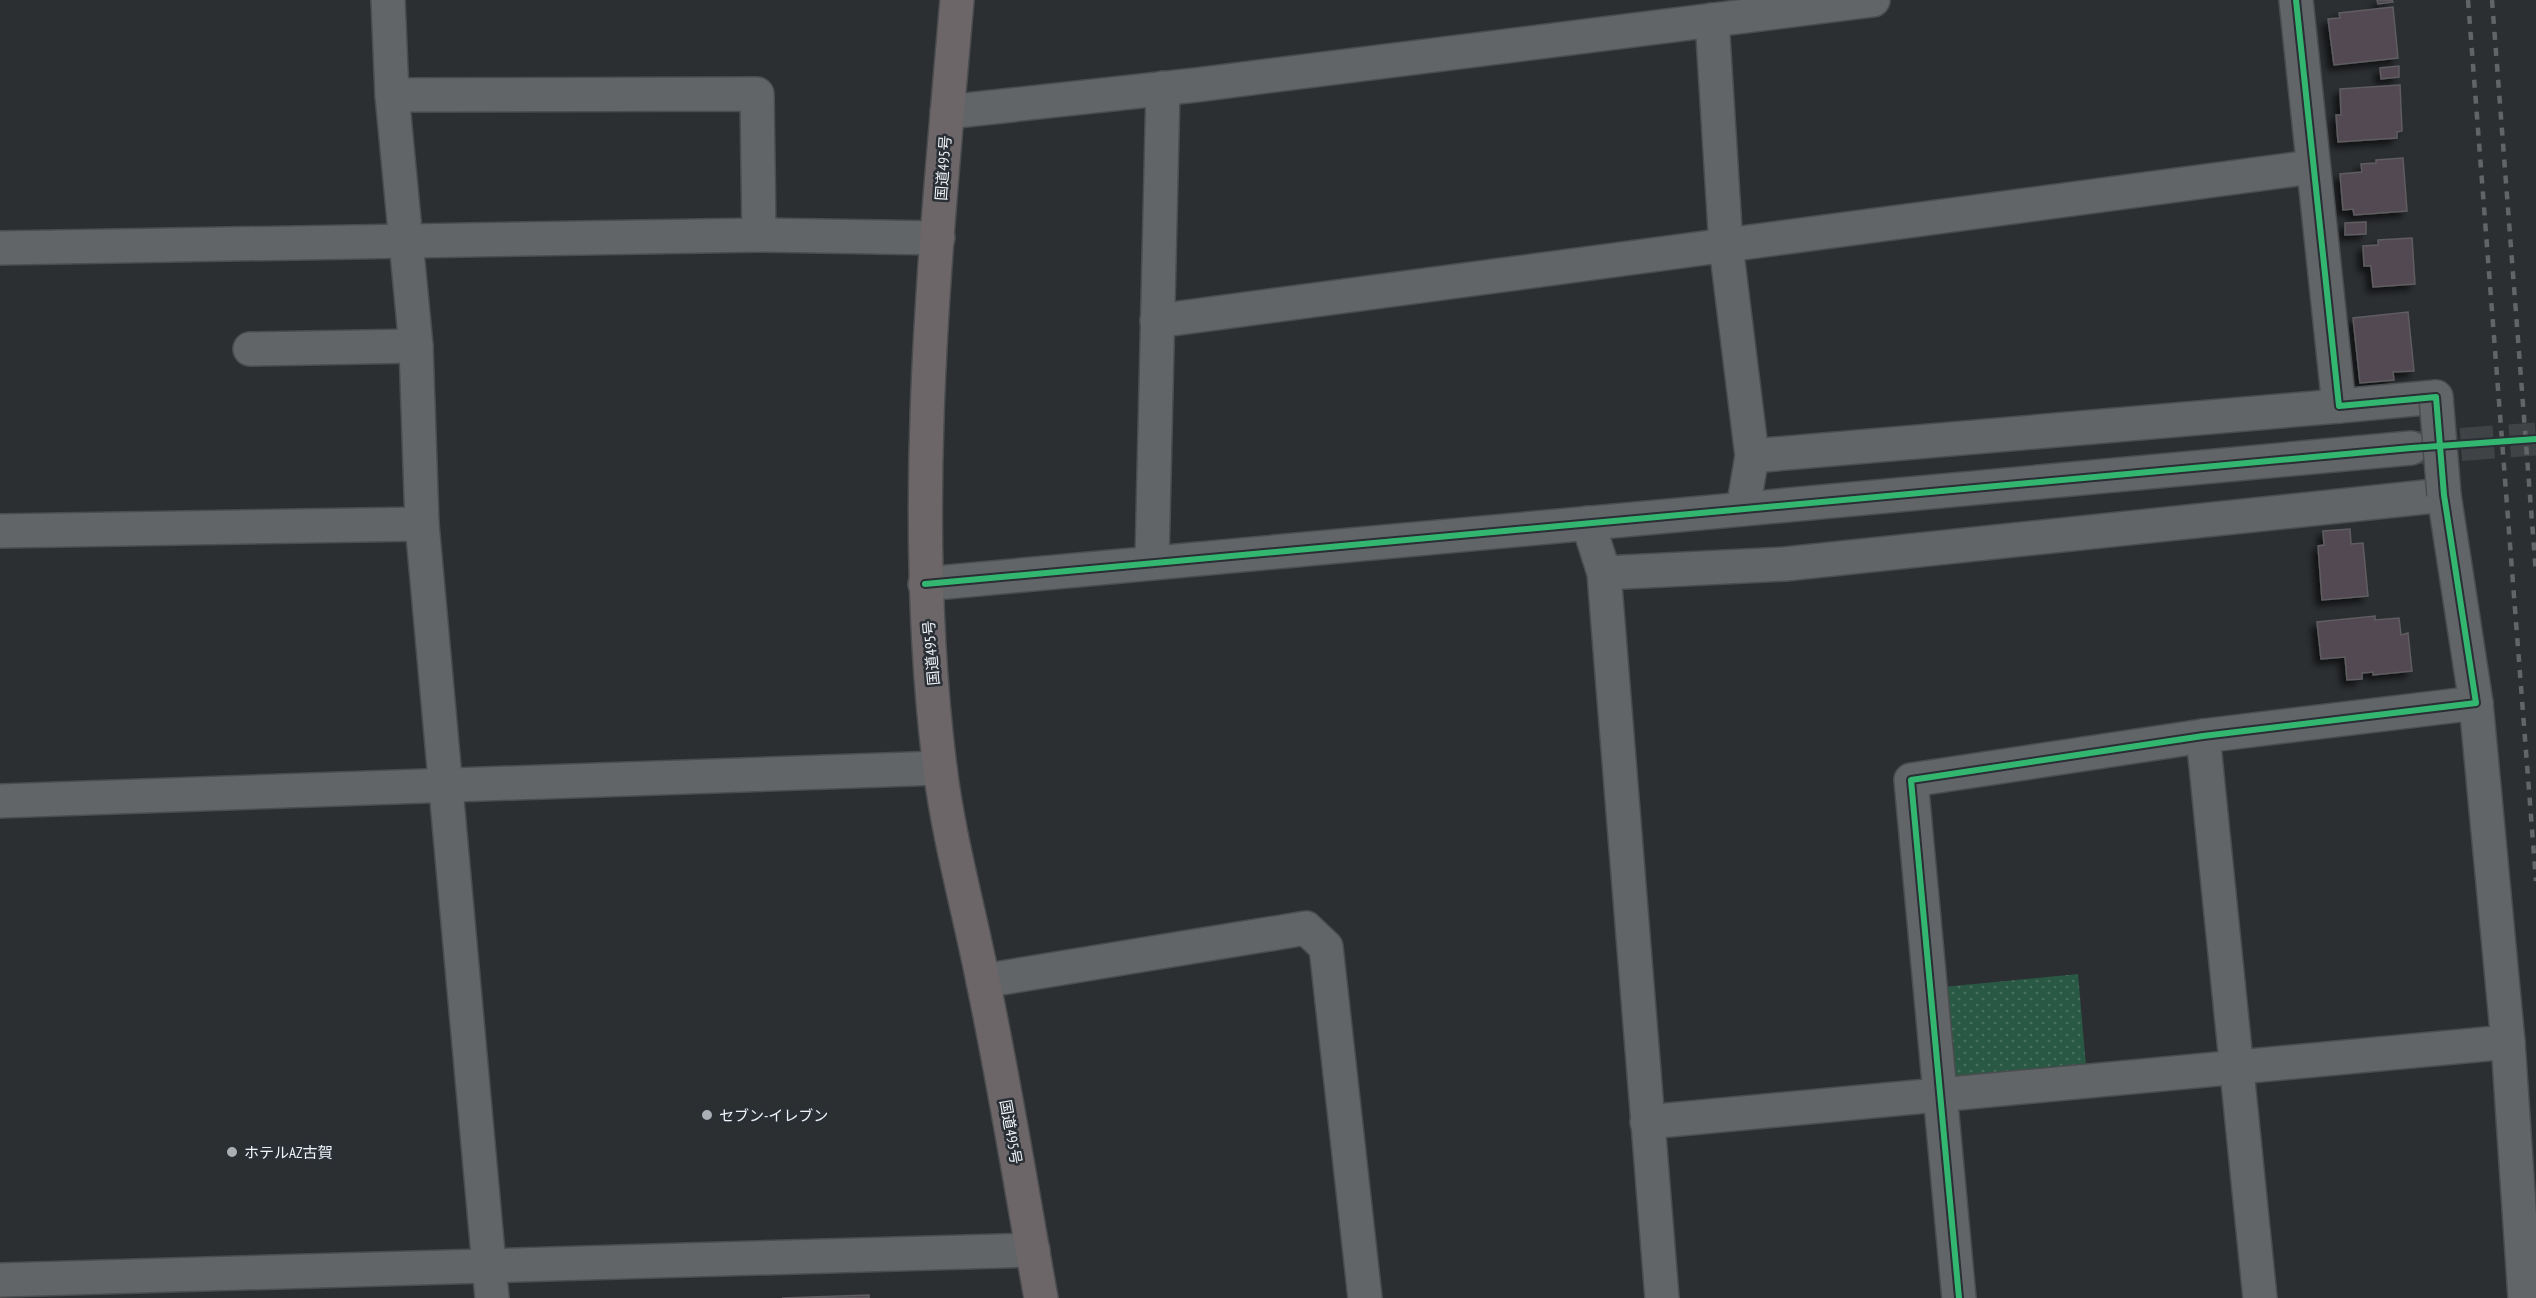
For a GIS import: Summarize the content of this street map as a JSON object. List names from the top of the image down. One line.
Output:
{"streets":{"highway":["国道495号"]},"places":["セブン-イレブン","ホテルAZ古賀"]}
